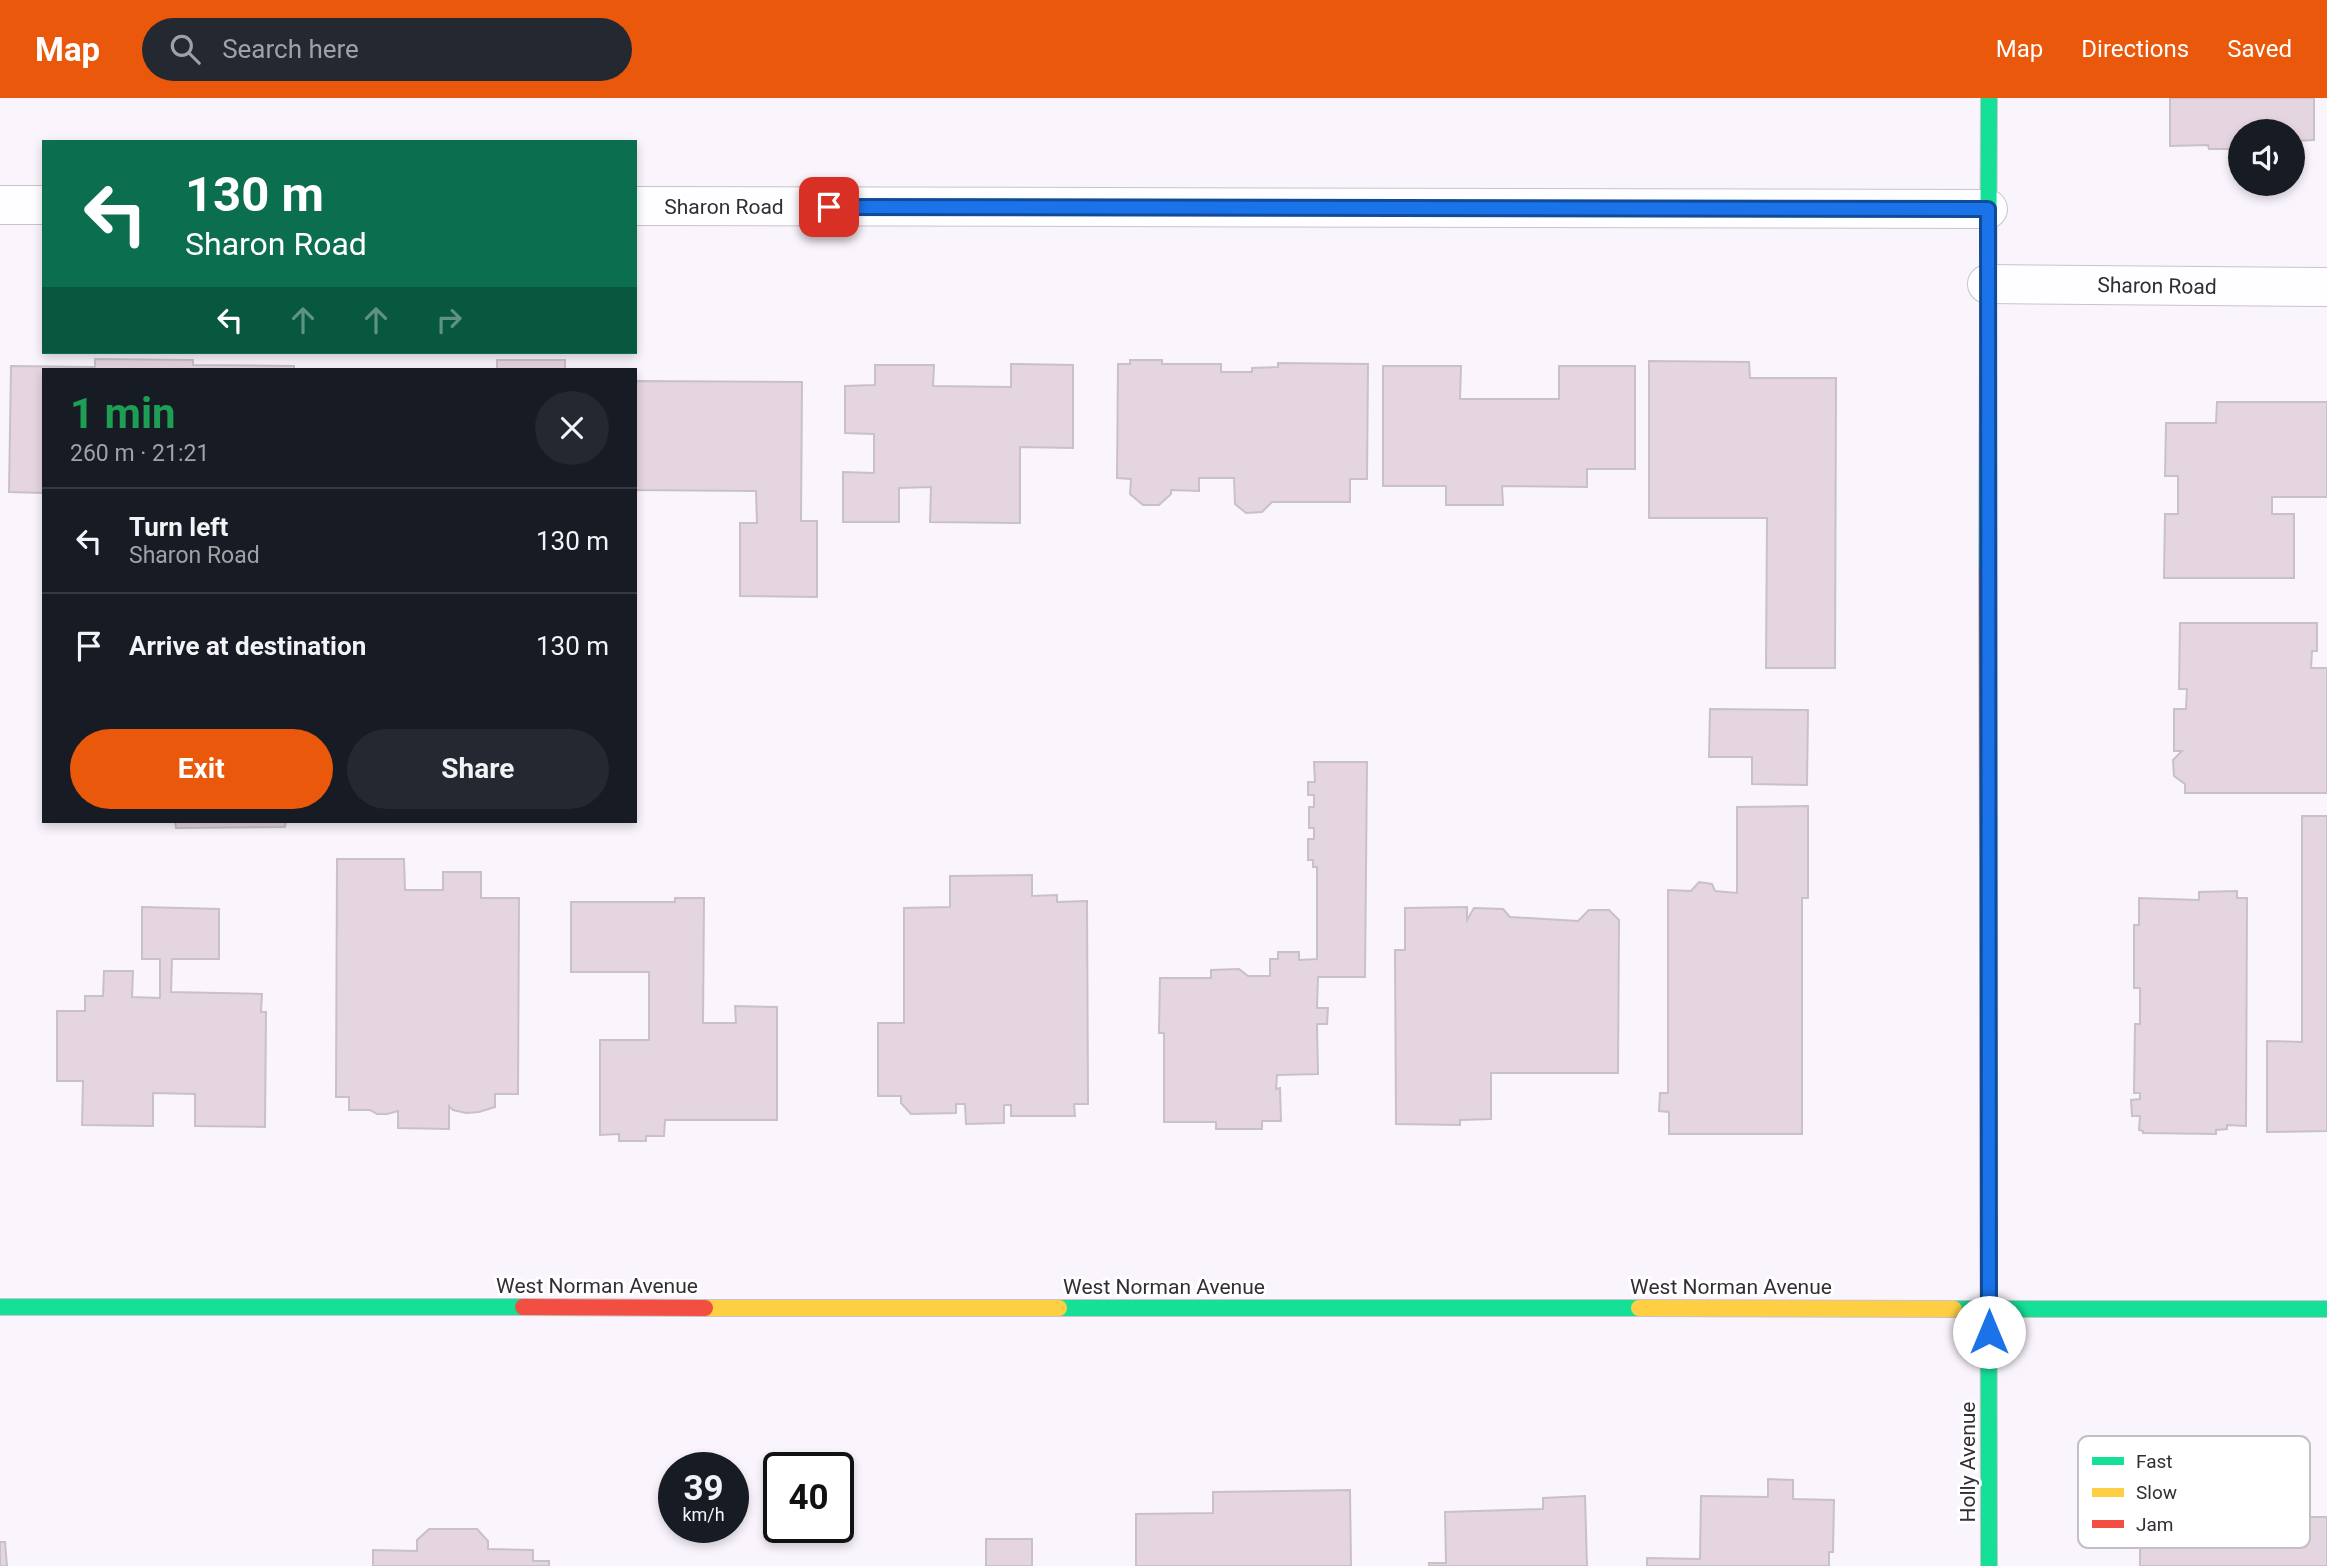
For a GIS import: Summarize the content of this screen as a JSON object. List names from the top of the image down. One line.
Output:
{"streets":{"street":["Sharon Road","West Norman Avenue","Holly Avenue"]},"crossings":[["Sharon Road","Holly Avenue"],["West Norman Avenue","Holly Avenue"]],"legend":["Fast","Slow","Jam"],"page":{"header":"Map","search":"Search here","nav":["Map","Directions","Saved"],"turn":["130 m","Sharon Road"],"heading":["1 min","260 m · 21:21"],"list":[{"name":"Turn left","note":"Sharon Road","value":"130 m"},{"name":"Arrive at destination","value":"130 m"}],"buttons":["Exit","Share"],"speed":"39 km/h","limit":"40"}}
